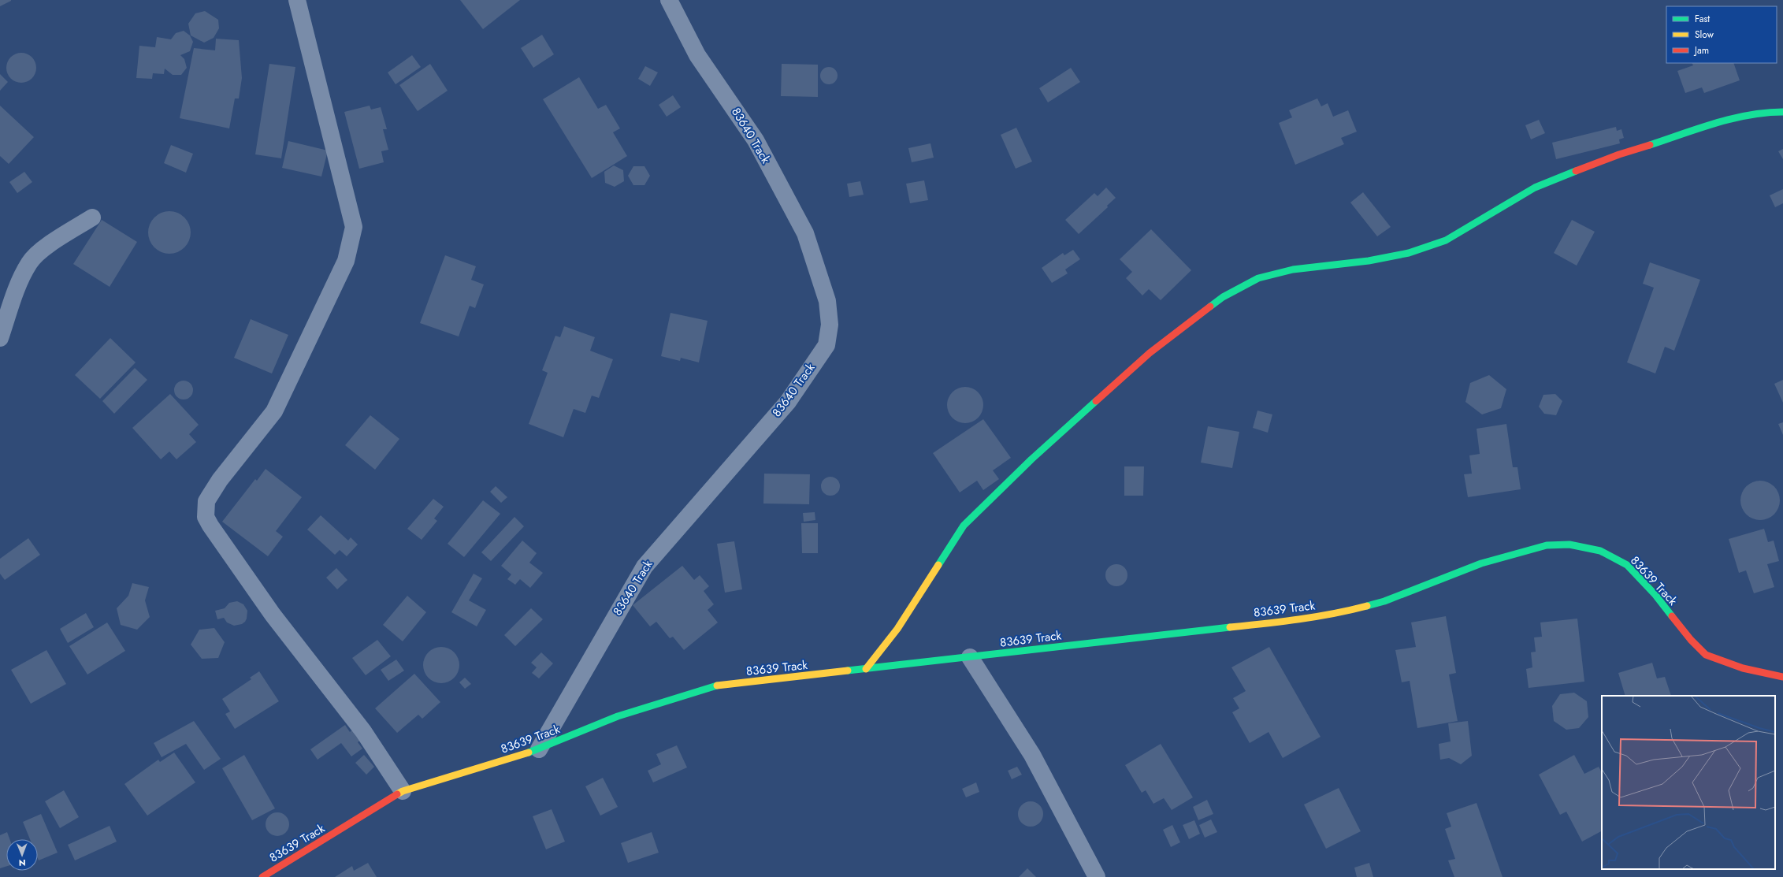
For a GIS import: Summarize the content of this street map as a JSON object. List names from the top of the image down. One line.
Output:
{"streets":{"street":["83640 Track","83639 Track"]},"crossings":[["83640 Track","83639 Track"]],"legend":["Fast","Slow","Jam"],"north":"bottom"}
